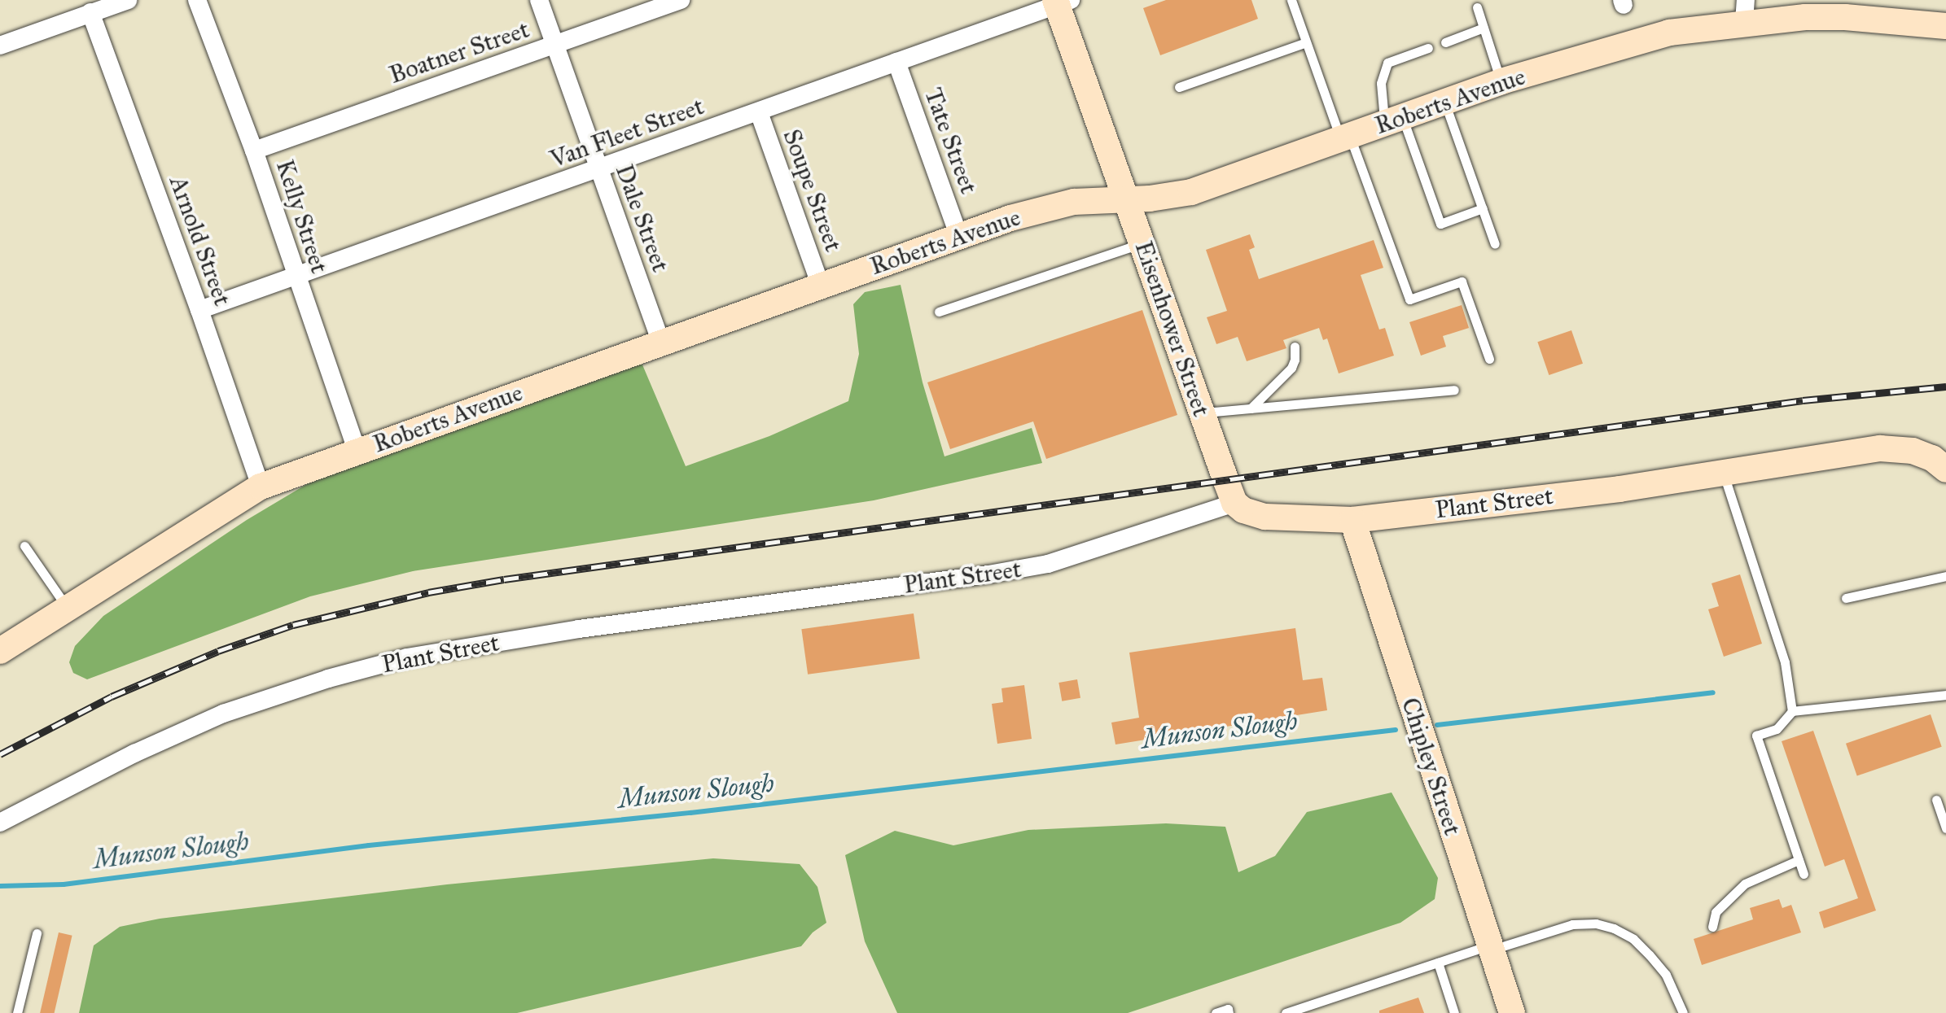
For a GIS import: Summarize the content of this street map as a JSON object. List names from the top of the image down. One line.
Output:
{"streets":{"street":["Boatner Street","Roberts Avenue","Van Fleet Street","Tate Street","Soupe Street","Kelly Street","Dale Street","Arnold Street","Eisenhower Street","Plant Street","Chipley Street"]},"crossings":[["Boatner Street","Kelly Street"],["Boatner Street","Dale Street"],["Roberts Avenue","Tate Street"],["Roberts Avenue","Soupe Street"],["Roberts Avenue","Kelly Street"],["Roberts Avenue","Dale Street"],["Roberts Avenue","Arnold Street"],["Roberts Avenue","Eisenhower Street"],["Van Fleet Street","Tate Street"],["Van Fleet Street","Soupe Street"],["Van Fleet Street","Kelly Street"],["Van Fleet Street","Dale Street"],["Van Fleet Street","Arnold Street"],["Van Fleet Street","Eisenhower Street"],["Eisenhower Street","Plant Street"],["Plant Street","Chipley Street"]],"water":["Munson Slough"]}
